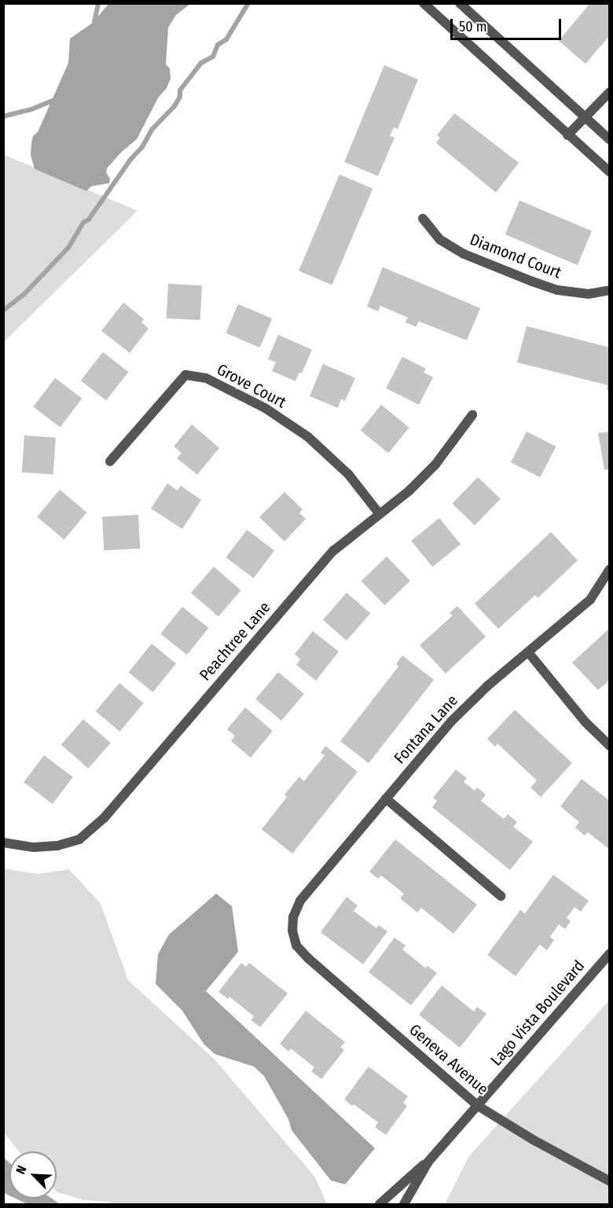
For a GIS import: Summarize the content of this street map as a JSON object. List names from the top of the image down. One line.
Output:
{"streets":{"street":["Diamond Court","Grove Court","Peachtree Lane","Fontana Lane","Lago Vista Boulevard","Geneva Avenue"]},"crossings":[["Grove Court","Peachtree Lane"],["Fontana Lane","Geneva Avenue"],["Lago Vista Boulevard","Geneva Avenue"]],"scale_bar":"50 m","north":"top left"}
